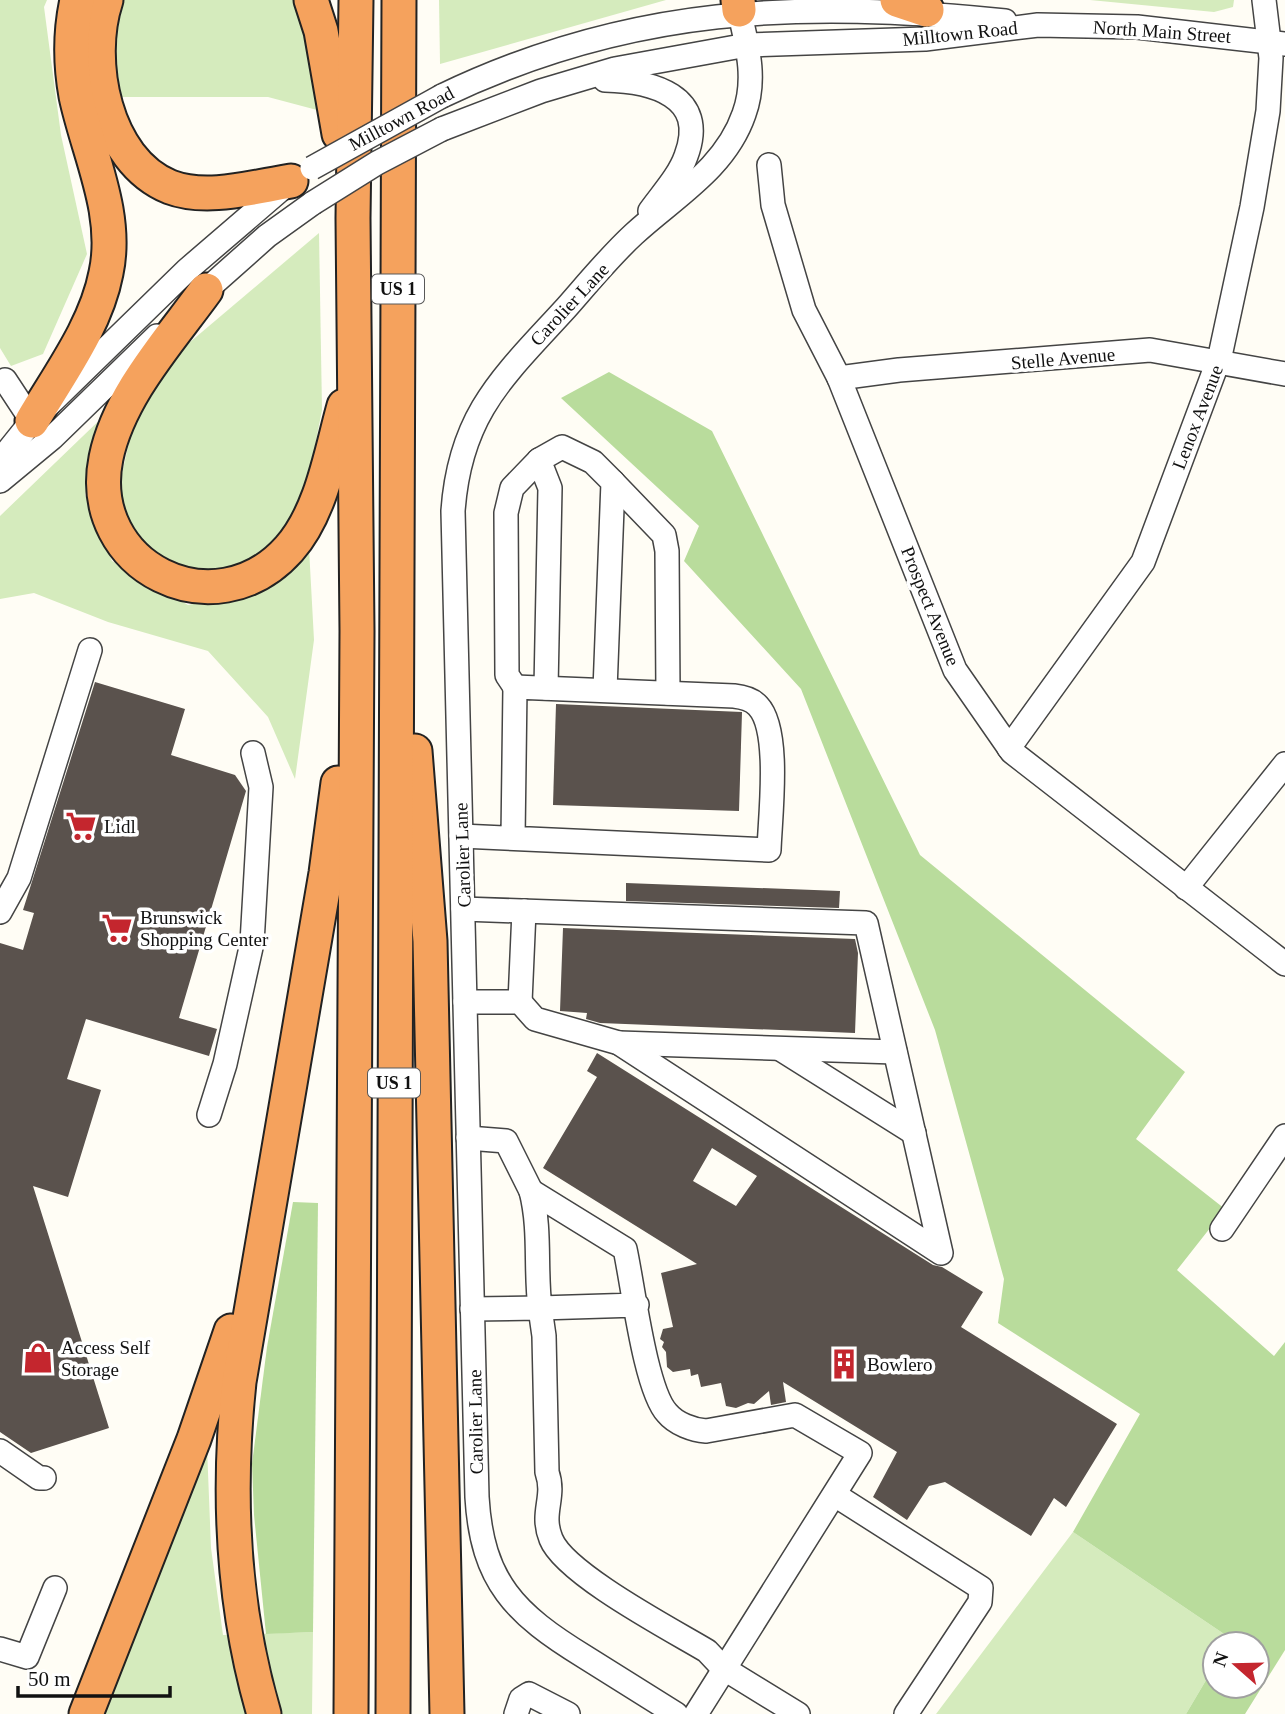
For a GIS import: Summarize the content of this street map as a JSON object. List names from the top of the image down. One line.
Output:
{"streets":{"highway":["US 1"],"street":["North Main Street","Milltown Road","Carolier Lane","Stelle Avenue","Lenox Avenue","Prospect Avenue"]},"crossings":[["North Main Street","Milltown Road"],["North Main Street","Lenox Avenue"],["Milltown Road","Carolier Lane"],["Stelle Avenue","Lenox Avenue"],["Stelle Avenue","Prospect Avenue"],["Lenox Avenue","Prospect Avenue"]],"places":{"supermarket":["Lidl","Brunswick Shopping Center"],"shop":["Access Self Storage"],"building":["Bowlero"]},"scale_bar":"50 m","north":"left"}
